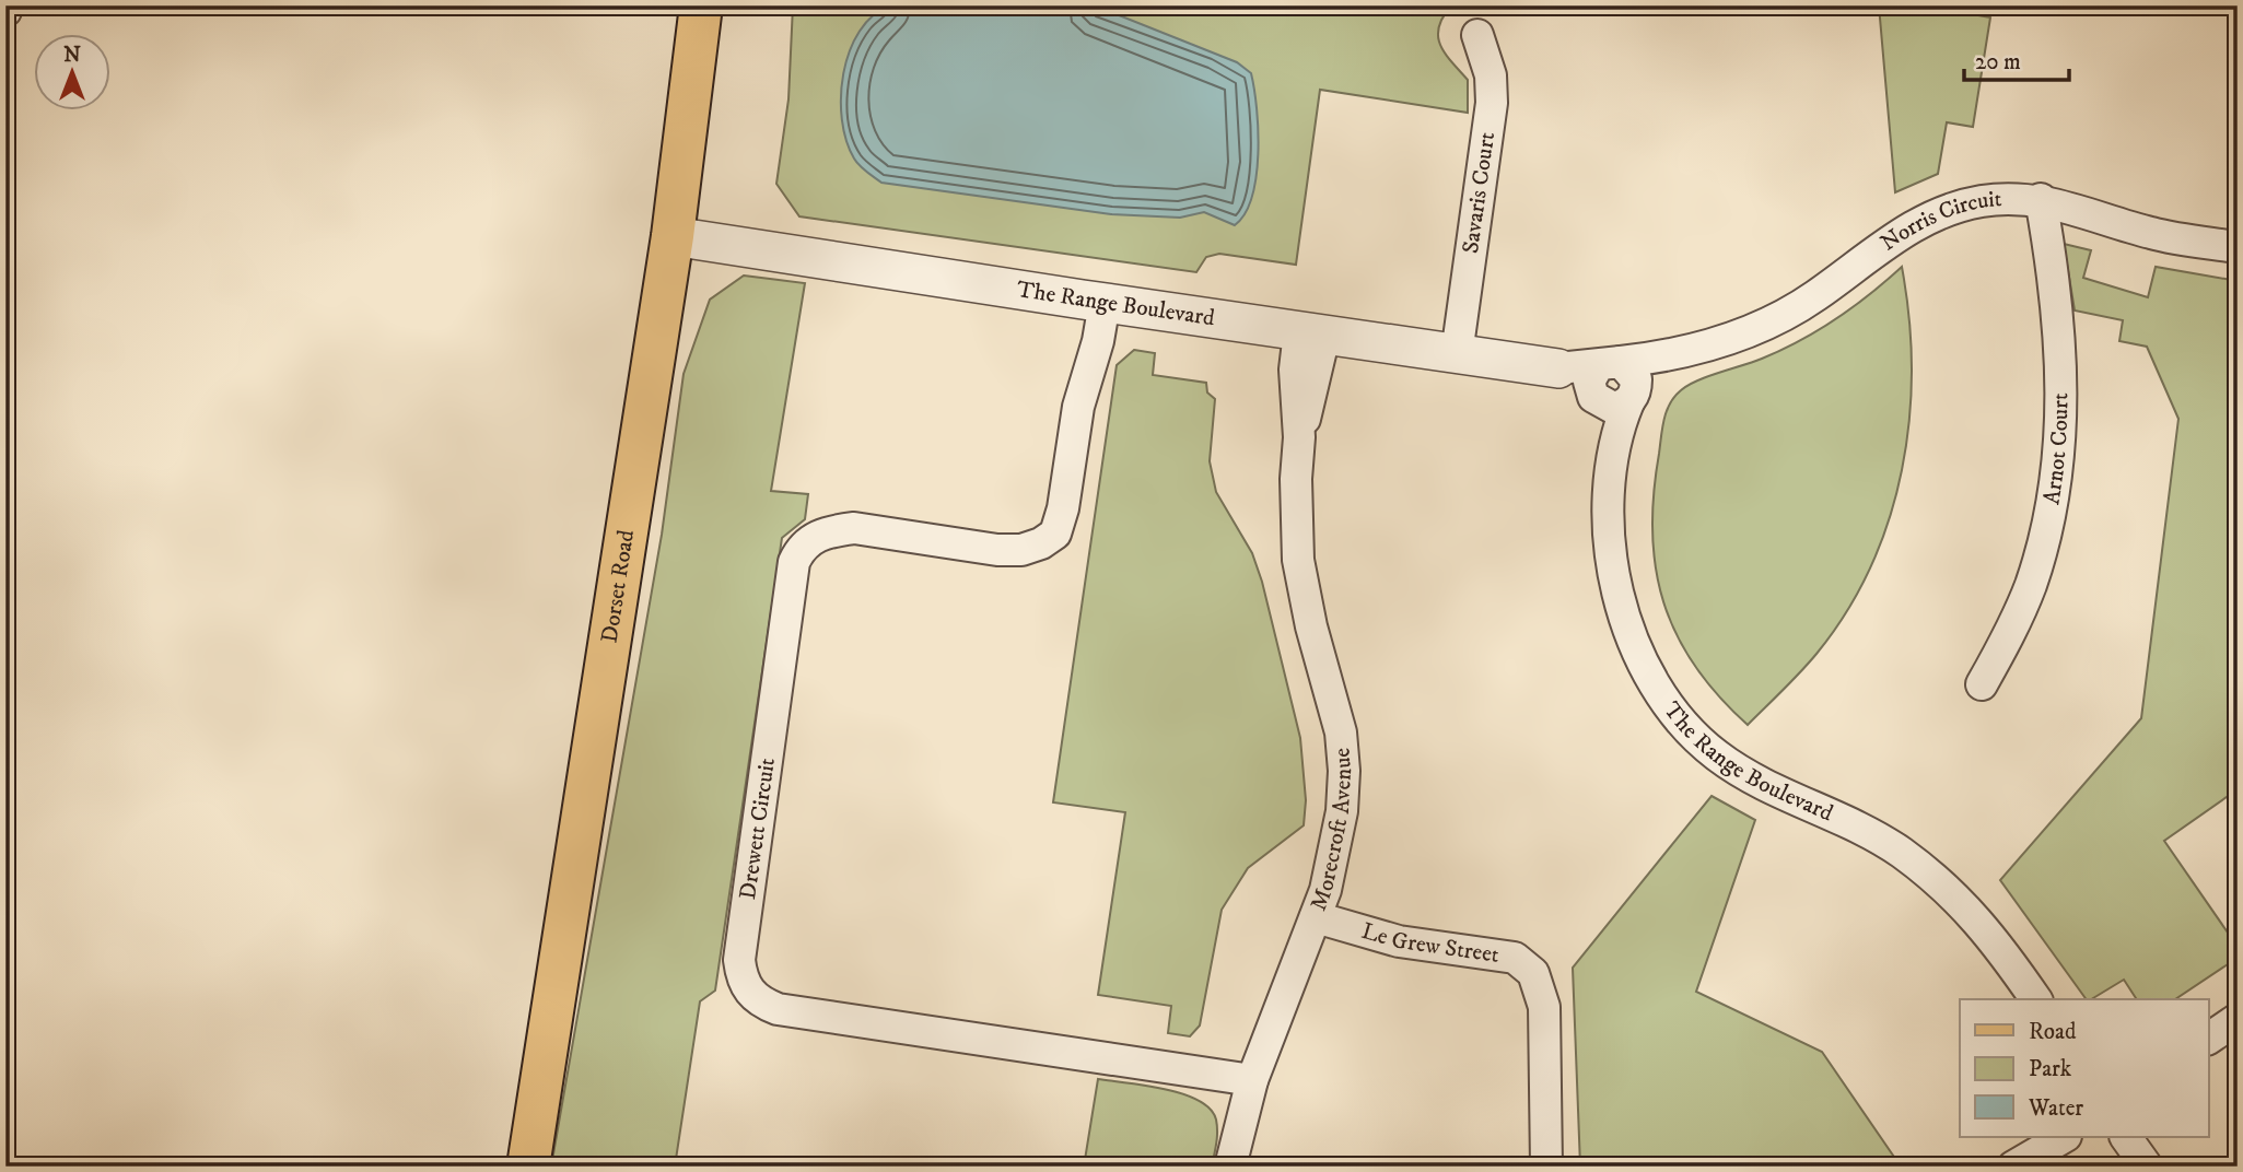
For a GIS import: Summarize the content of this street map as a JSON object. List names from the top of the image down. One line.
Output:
{"streets":{"main road":["Dorset Road"],"street":["Savaris Court","Norris Circuit","The Range Boulevard","Arnot Court","Drewett Circuit","Morecroft Avenue","Le Grew Street"]},"crossings":[["Savaris Court","The Range Boulevard"],["Norris Circuit","The Range Boulevard"],["Norris Circuit","Arnot Court"],["The Range Boulevard","Dorset Road"],["The Range Boulevard","Drewett Circuit"],["The Range Boulevard","Morecroft Avenue"],["Drewett Circuit","Morecroft Avenue"],["Morecroft Avenue","Le Grew Street"]],"legend":["Road","Park","Water"],"scale_bar":"20 m","north":"top"}
